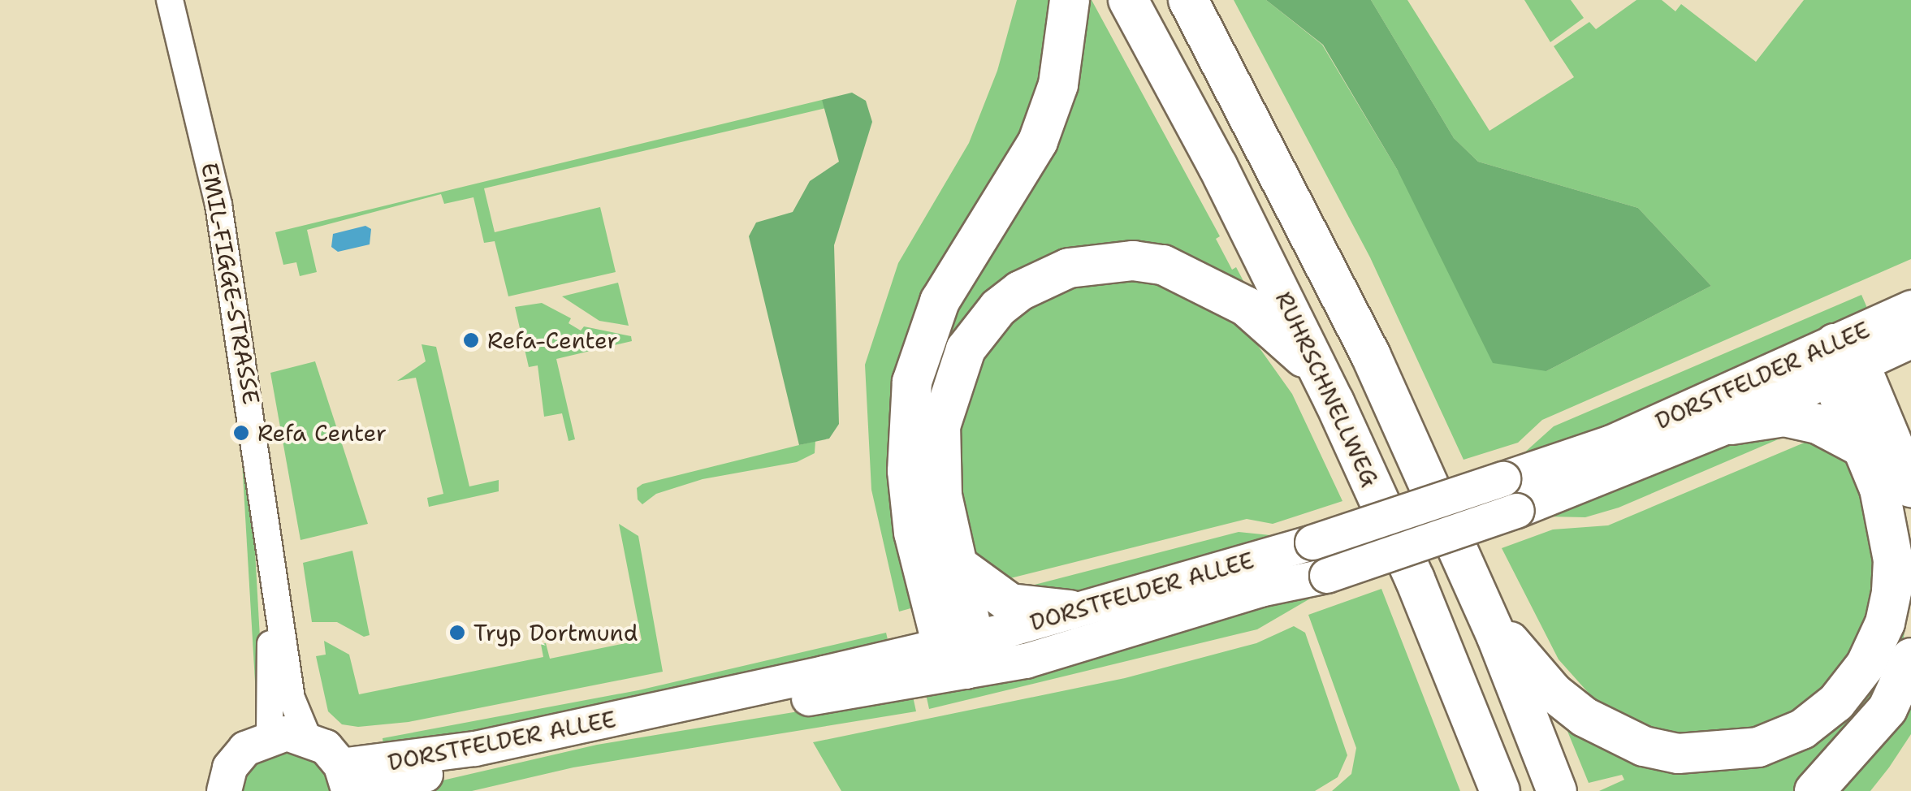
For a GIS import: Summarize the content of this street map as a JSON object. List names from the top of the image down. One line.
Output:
{"streets":{"highway":["RUHRSCHNELLWEG"],"main road":["EMIL-FIGGE-STRASSE","DORSTFELDER ALLEE"]},"crossings":[["EMIL-FIGGE-STRASSE","DORSTFELDER ALLEE"]],"places":["Refa-Center","Refa Center","Tryp Dortmund"]}
